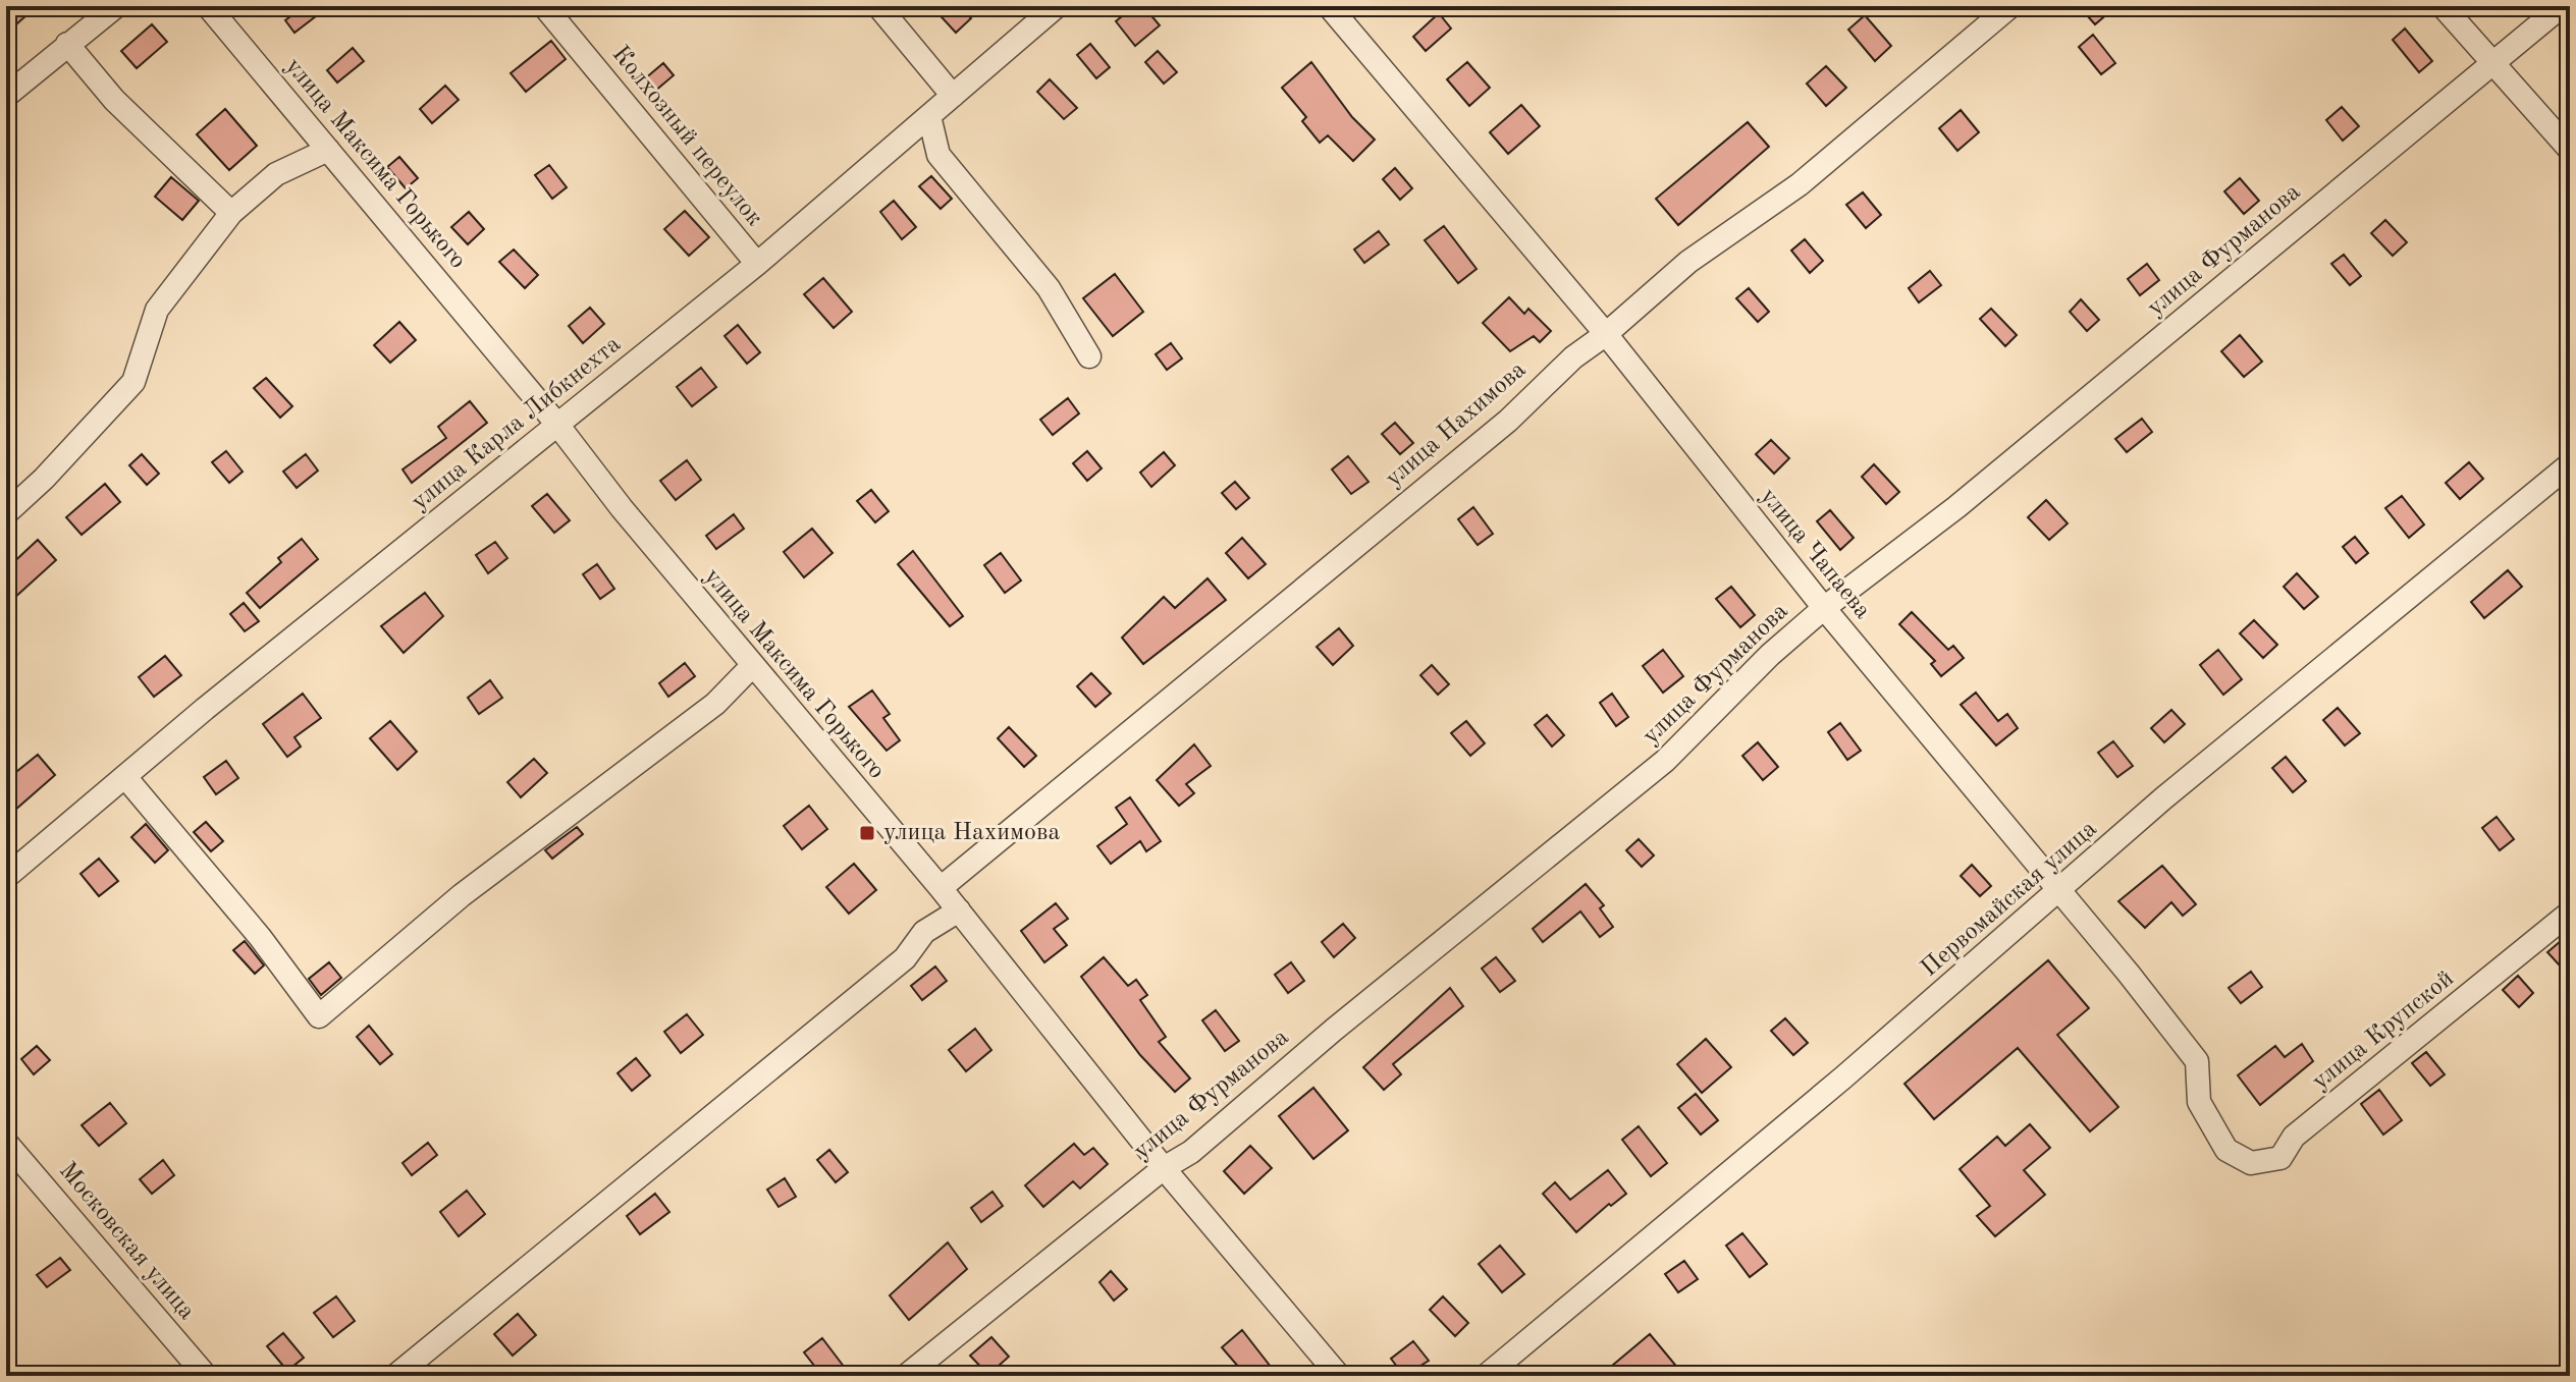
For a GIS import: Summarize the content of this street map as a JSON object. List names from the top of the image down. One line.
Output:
{"streets":{"street":["Колхозный переулок","улица Максима Горького","улица Фурманова","улица Карла Либкнехта","улица Нахимова","улица Чапаева","Первомайская улица","улица Крупской","Московская улица"]},"crossings":[["Колхозный переулок","улица Карла Либкнехта"],["улица Максима Горького","улица Фурманова"],["улица Максима Горького","улица Карла Либкнехта"],["улица Максима Горького","улица Нахимова"],["улица Фурманова","улица Чапаева"],["улица Нахимова","улица Чапаева"],["улица Чапаева","Первомайская улица"],["улица Чапаева","улица Крупской"]],"places":{"transit":["улица Нахимова"]}}
